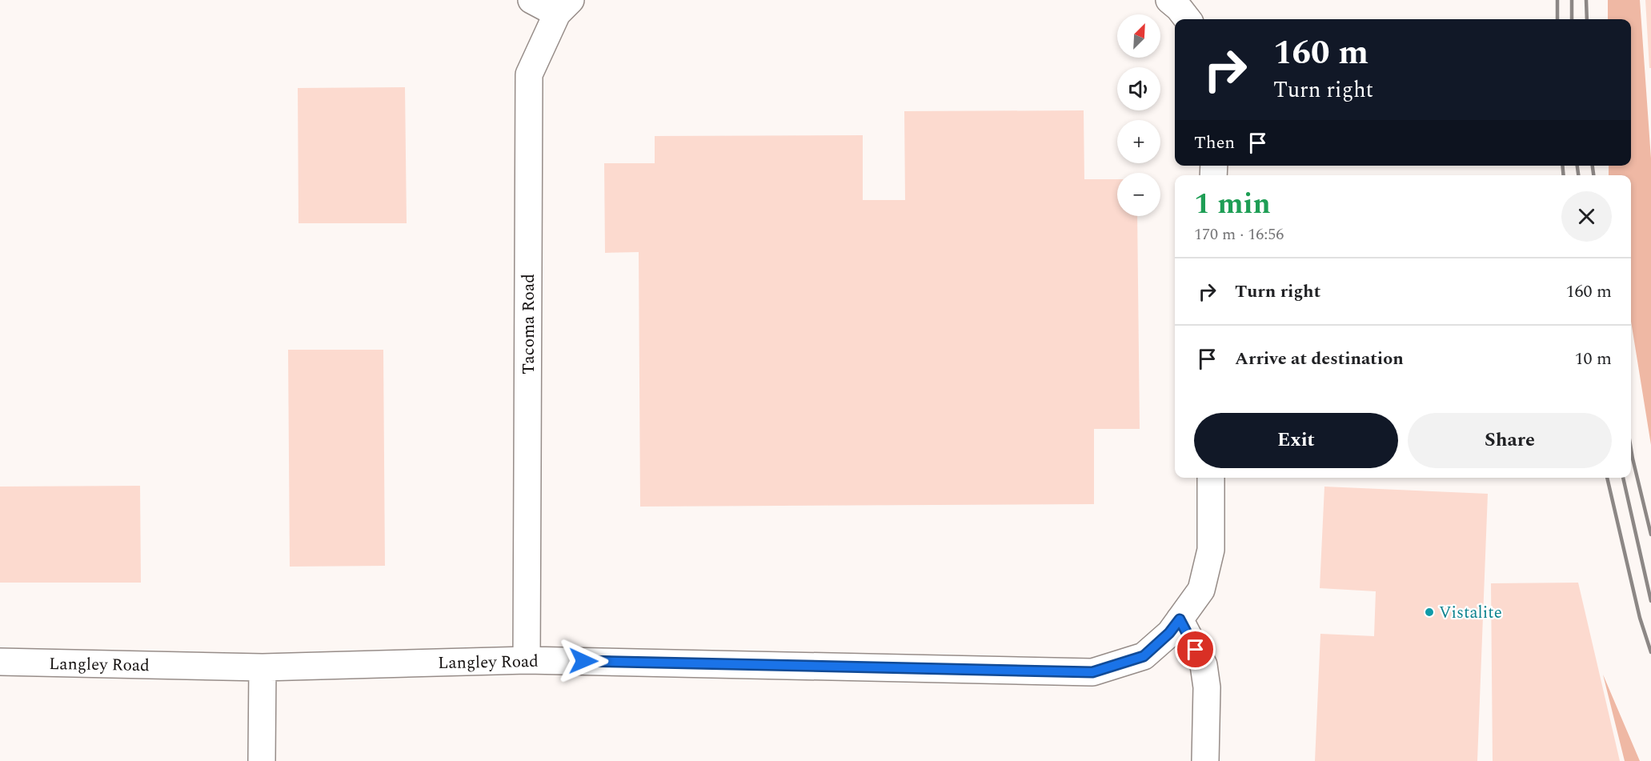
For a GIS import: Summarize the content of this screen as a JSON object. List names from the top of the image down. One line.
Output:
{"streets":{"street":["Tacoma Road","Langley Road"]},"crossings":[["Tacoma Road","Langley Road"]],"places":["Vistalite"],"north":"top right","page":{"map_buttons":["+","−"],"turn":["160 m","Turn right"],"then":"Then","heading":["1 min","170 m · 16:56"],"list":[{"name":"Turn right","value":"160 m"},{"name":"Arrive at destination","value":"10 m"}],"buttons":["Exit","Share"]}}
